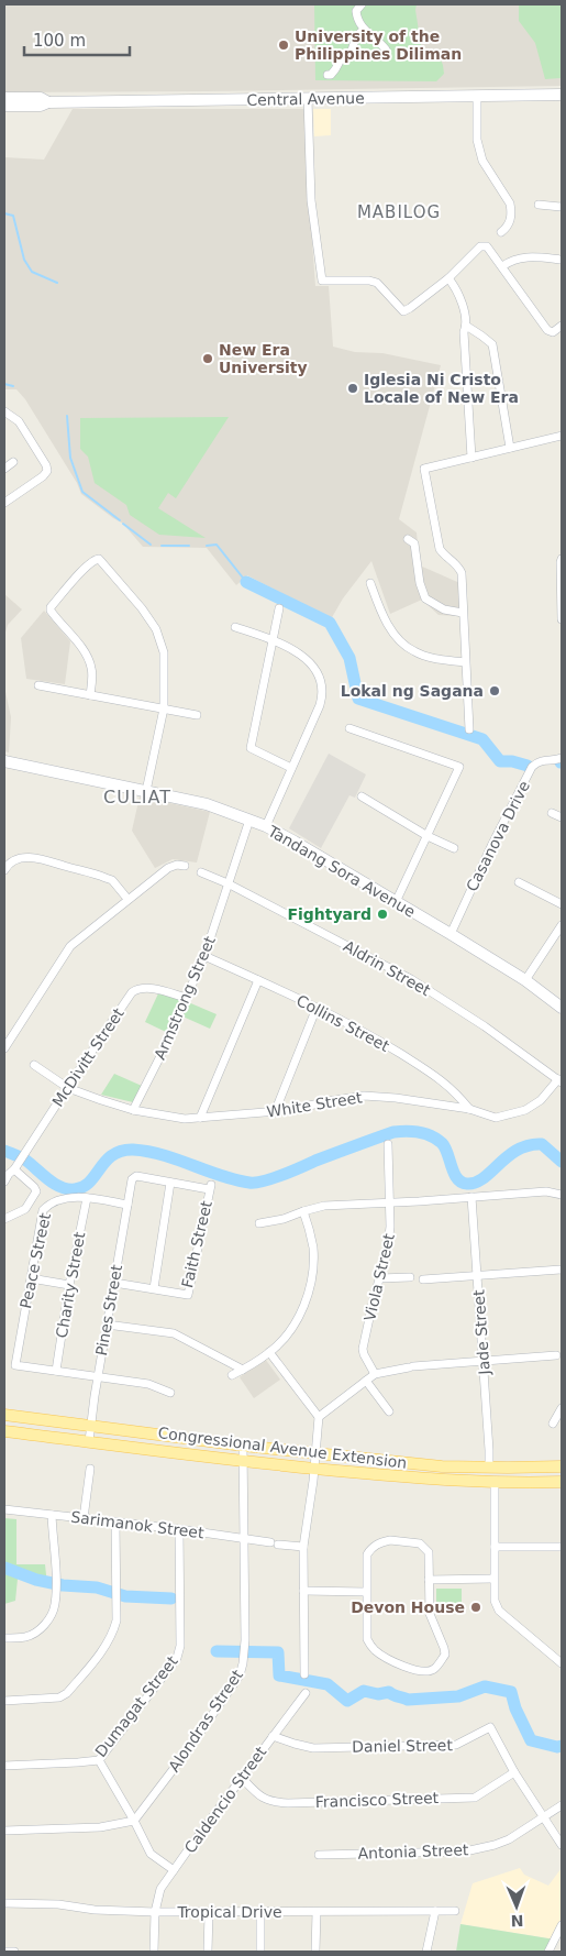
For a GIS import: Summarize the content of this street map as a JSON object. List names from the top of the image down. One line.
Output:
{"streets":{"main road":["Central Avenue","Tandang Sora Avenue","Congressional Avenue Extension"],"street":["Casanova Drive","Aldrin Street","Armstrong Street","Collins Street","McDivitt Street","White Street","Faith Street","Peace Street","Viola Street","Charity Street","Pines Street","Jade Street","Sarimanok Street","Dumagat Street","Alondras Street","Daniel Street","Caldencio Street","Francisco Street","Antonia Street","Tropical Drive"]},"crossings":[["Casanova Drive","Tandang Sora Avenue"],["Tandang Sora Avenue","Armstrong Street"],["Aldrin Street","Armstrong Street"],["Aldrin Street","White Street"],["Armstrong Street","Collins Street"],["Armstrong Street","McDivitt Street"],["Armstrong Street","White Street"],["Collins Street","White Street"],["McDivitt Street","White Street"],["Faith Street","Pines Street"],["Peace Street","Charity Street"],["Peace Street","Pines Street"],["Pines Street","Congressional Avenue Extension"],["Jade Street","Congressional Avenue Extension"],["Congressional Avenue Extension","Alondras Street"],["Sarimanok Street","Dumagat Street"],["Sarimanok Street","Alondras Street"],["Daniel Street","Caldencio Street"],["Daniel Street","Francisco Street"],["Daniel Street","Antonia Street"],["Caldencio Street","Francisco Street"],["Caldencio Street","Tropical Drive"]],"districts":["MABILOG","CULIAT"],"places":["University of the Philippines Diliman","New Era University","Iglesia Ni Cristo Locale of New Era","Lokal ng Sagana","Fightyard","Devon House"],"scale_bar":"100 m","north":"bottom"}
